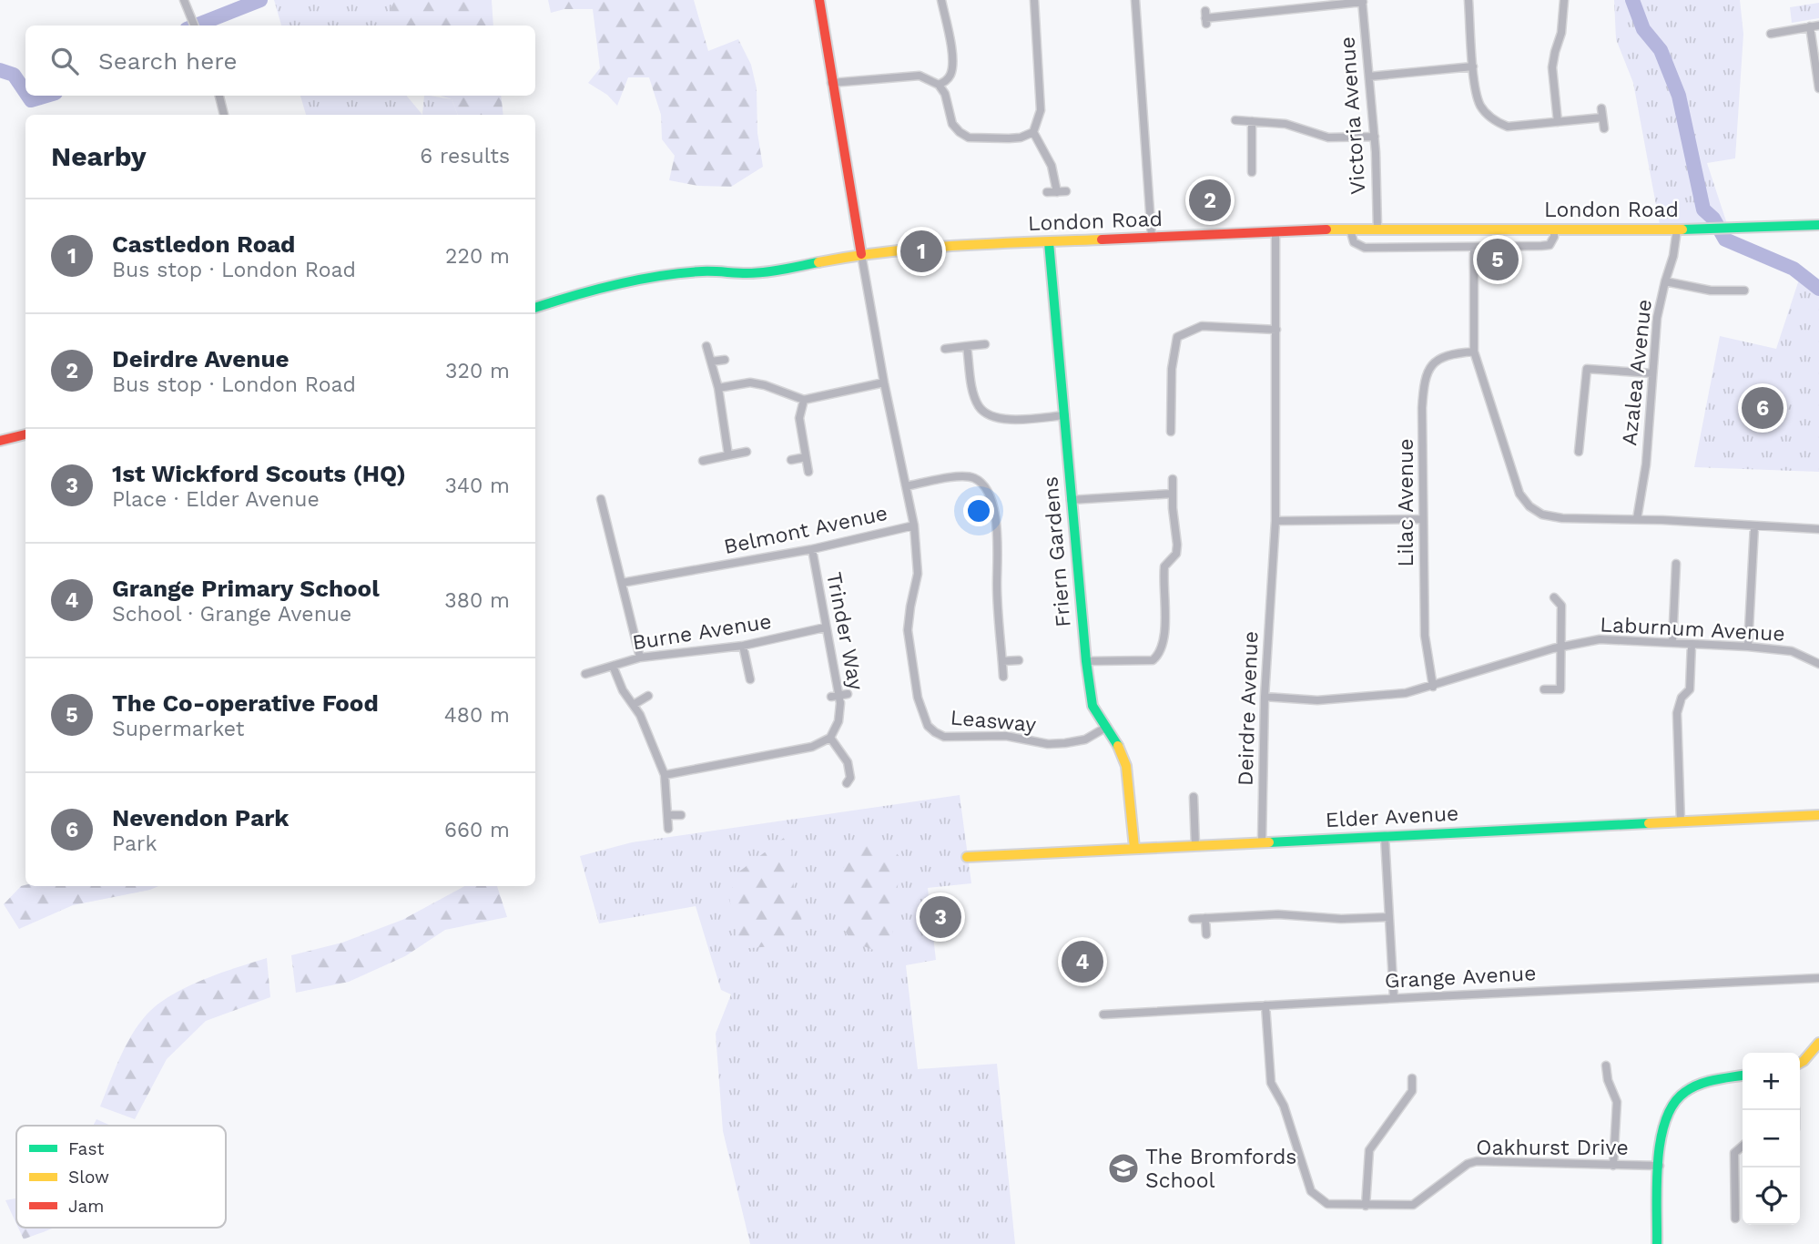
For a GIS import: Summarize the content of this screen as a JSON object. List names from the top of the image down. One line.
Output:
{"streets":{"street":["Victoria Avenue","London Road","Azalea Avenue","Lilac Avenue","Belmont Avenue","Friern Gardens","Laburnum Avenue","Trinder Way","Burne Avenue","Deirdre Avenue","Leasway","Elder Avenue","Grange Avenue","Oakhurst Drive"]},"crossings":[["Victoria Avenue","London Road"],["London Road","Azalea Avenue"],["London Road","Belmont Avenue"],["London Road","Friern Gardens"],["London Road","Deirdre Avenue"],["Lilac Avenue","Laburnum Avenue"],["Belmont Avenue","Trinder Way"],["Belmont Avenue","Leasway"],["Friern Gardens","Leasway"],["Friern Gardens","Elder Avenue"],["Laburnum Avenue","Deirdre Avenue"],["Trinder Way","Burne Avenue"],["Deirdre Avenue","Elder Avenue"],["Grange Avenue","Oakhurst Drive"]],"places":{"school or university":["The Bromfords School"]},"legend":["Fast","Slow","Jam"],"page":{"search":"Search here","heading":["Nearby","6 results"],"pins":["2","1","5","6","3","4"],"list":[{"mark":"1","name":"Castledon Road","note":"Bus stop · London Road","value":"220 m"},{"mark":"2","name":"Deirdre Avenue","note":"Bus stop · London Road","value":"320 m"},{"mark":"3","name":"1st Wickford Scouts (HQ)","note":"Place · Elder Avenue","value":"340 m"},{"mark":"4","name":"Grange Primary School","note":"School · Grange Avenue","value":"380 m"},{"mark":"5","name":"The Co-operative Food","note":"Supermarket","value":"480 m"},{"mark":"6","name":"Nevendon Park","note":"Park","value":"660 m"}],"map_buttons":["+","−"]}}
